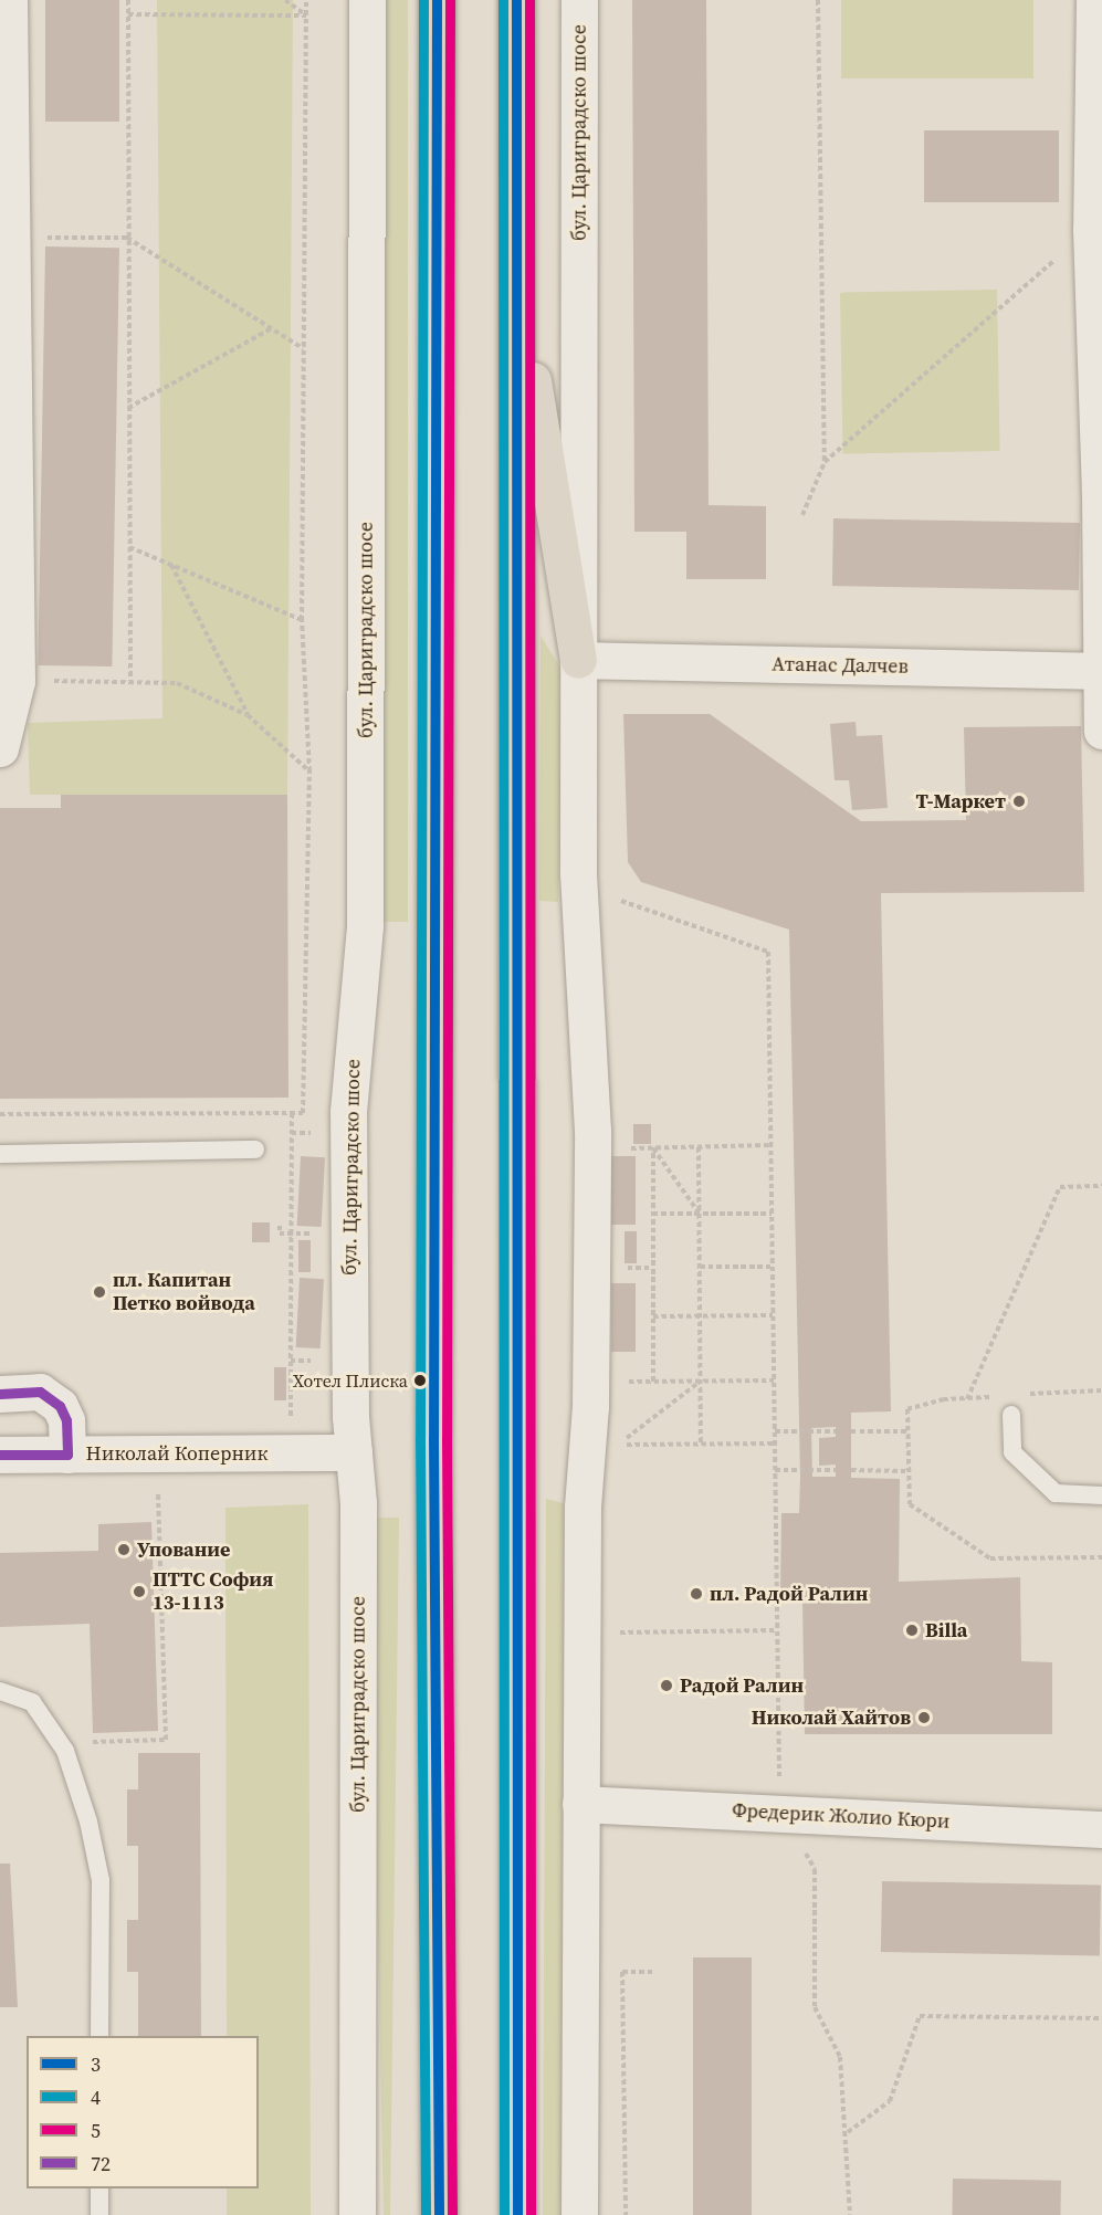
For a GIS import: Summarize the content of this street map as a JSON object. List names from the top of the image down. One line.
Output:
{"streets":{"street":["бул. Цариградско шосе","Атанас Далчев","Николай Коперник","Фредерик Жолио Кюри"]},"crossings":[["бул. Цариградско шосе","Атанас Далчев"],["бул. Цариградско шосе","Николай Коперник"],["бул. Цариградско шосе","Фредерик Жолио Кюри"]],"places":["Т-Маркет","пл. Капитан Петко войвода","Хотел Плиска","Упование","ПТТС София 13-1113","пл. Радой Ралин","Billa","Радой Ралин","Николай Хайтов"],"lines":["transit line 3","transit line 4","transit line 5","transit line 72"],"legend":["3","4","5","72"]}
